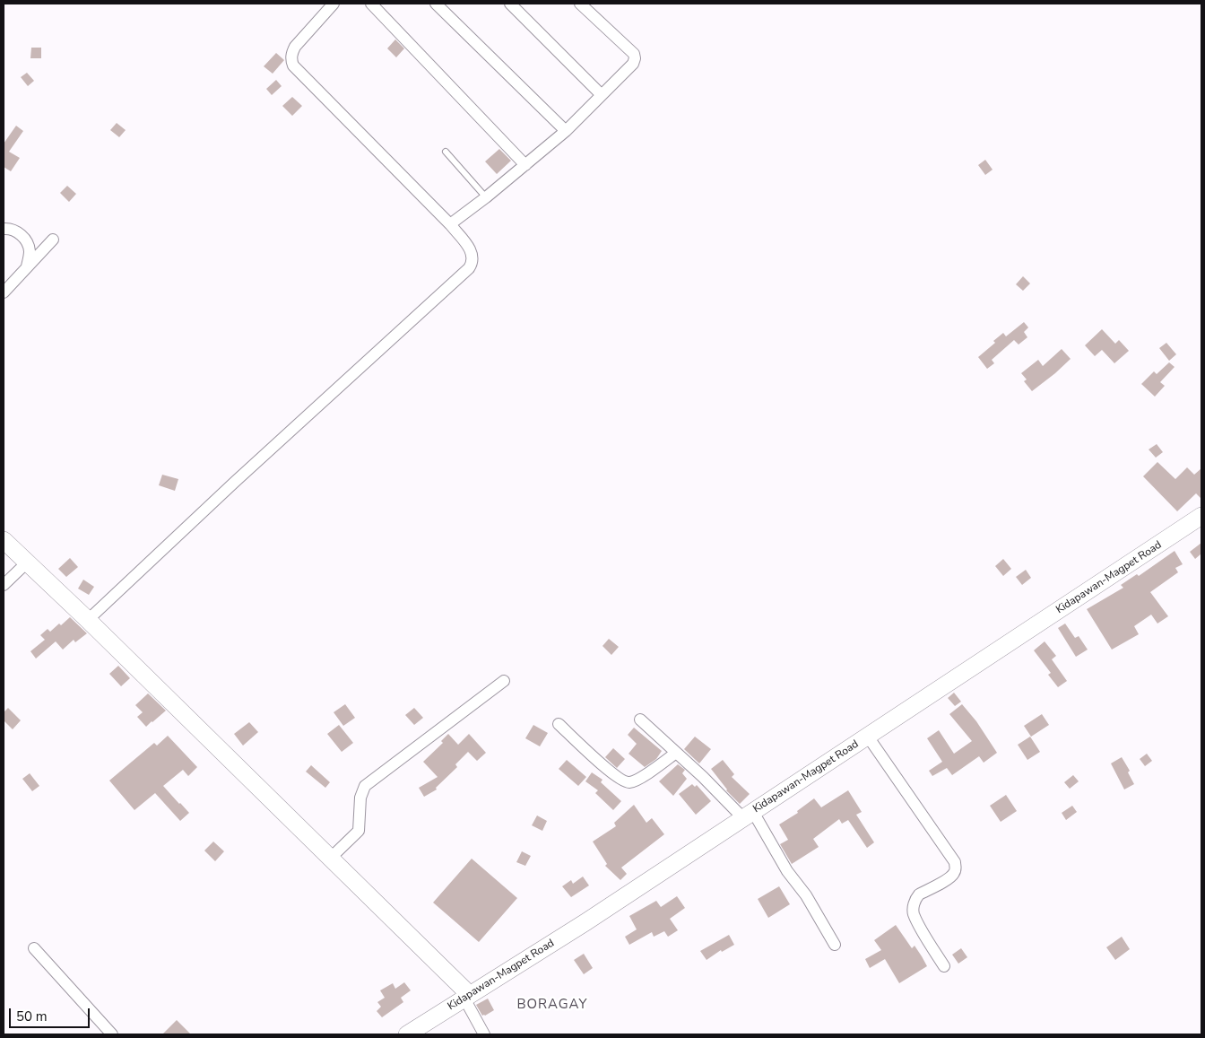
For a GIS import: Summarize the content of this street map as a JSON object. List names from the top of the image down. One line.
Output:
{"streets":{"main road":["Kidapawan-Magpet Road"]},"districts":["BORAGAY"],"scale_bar":"50 m"}
